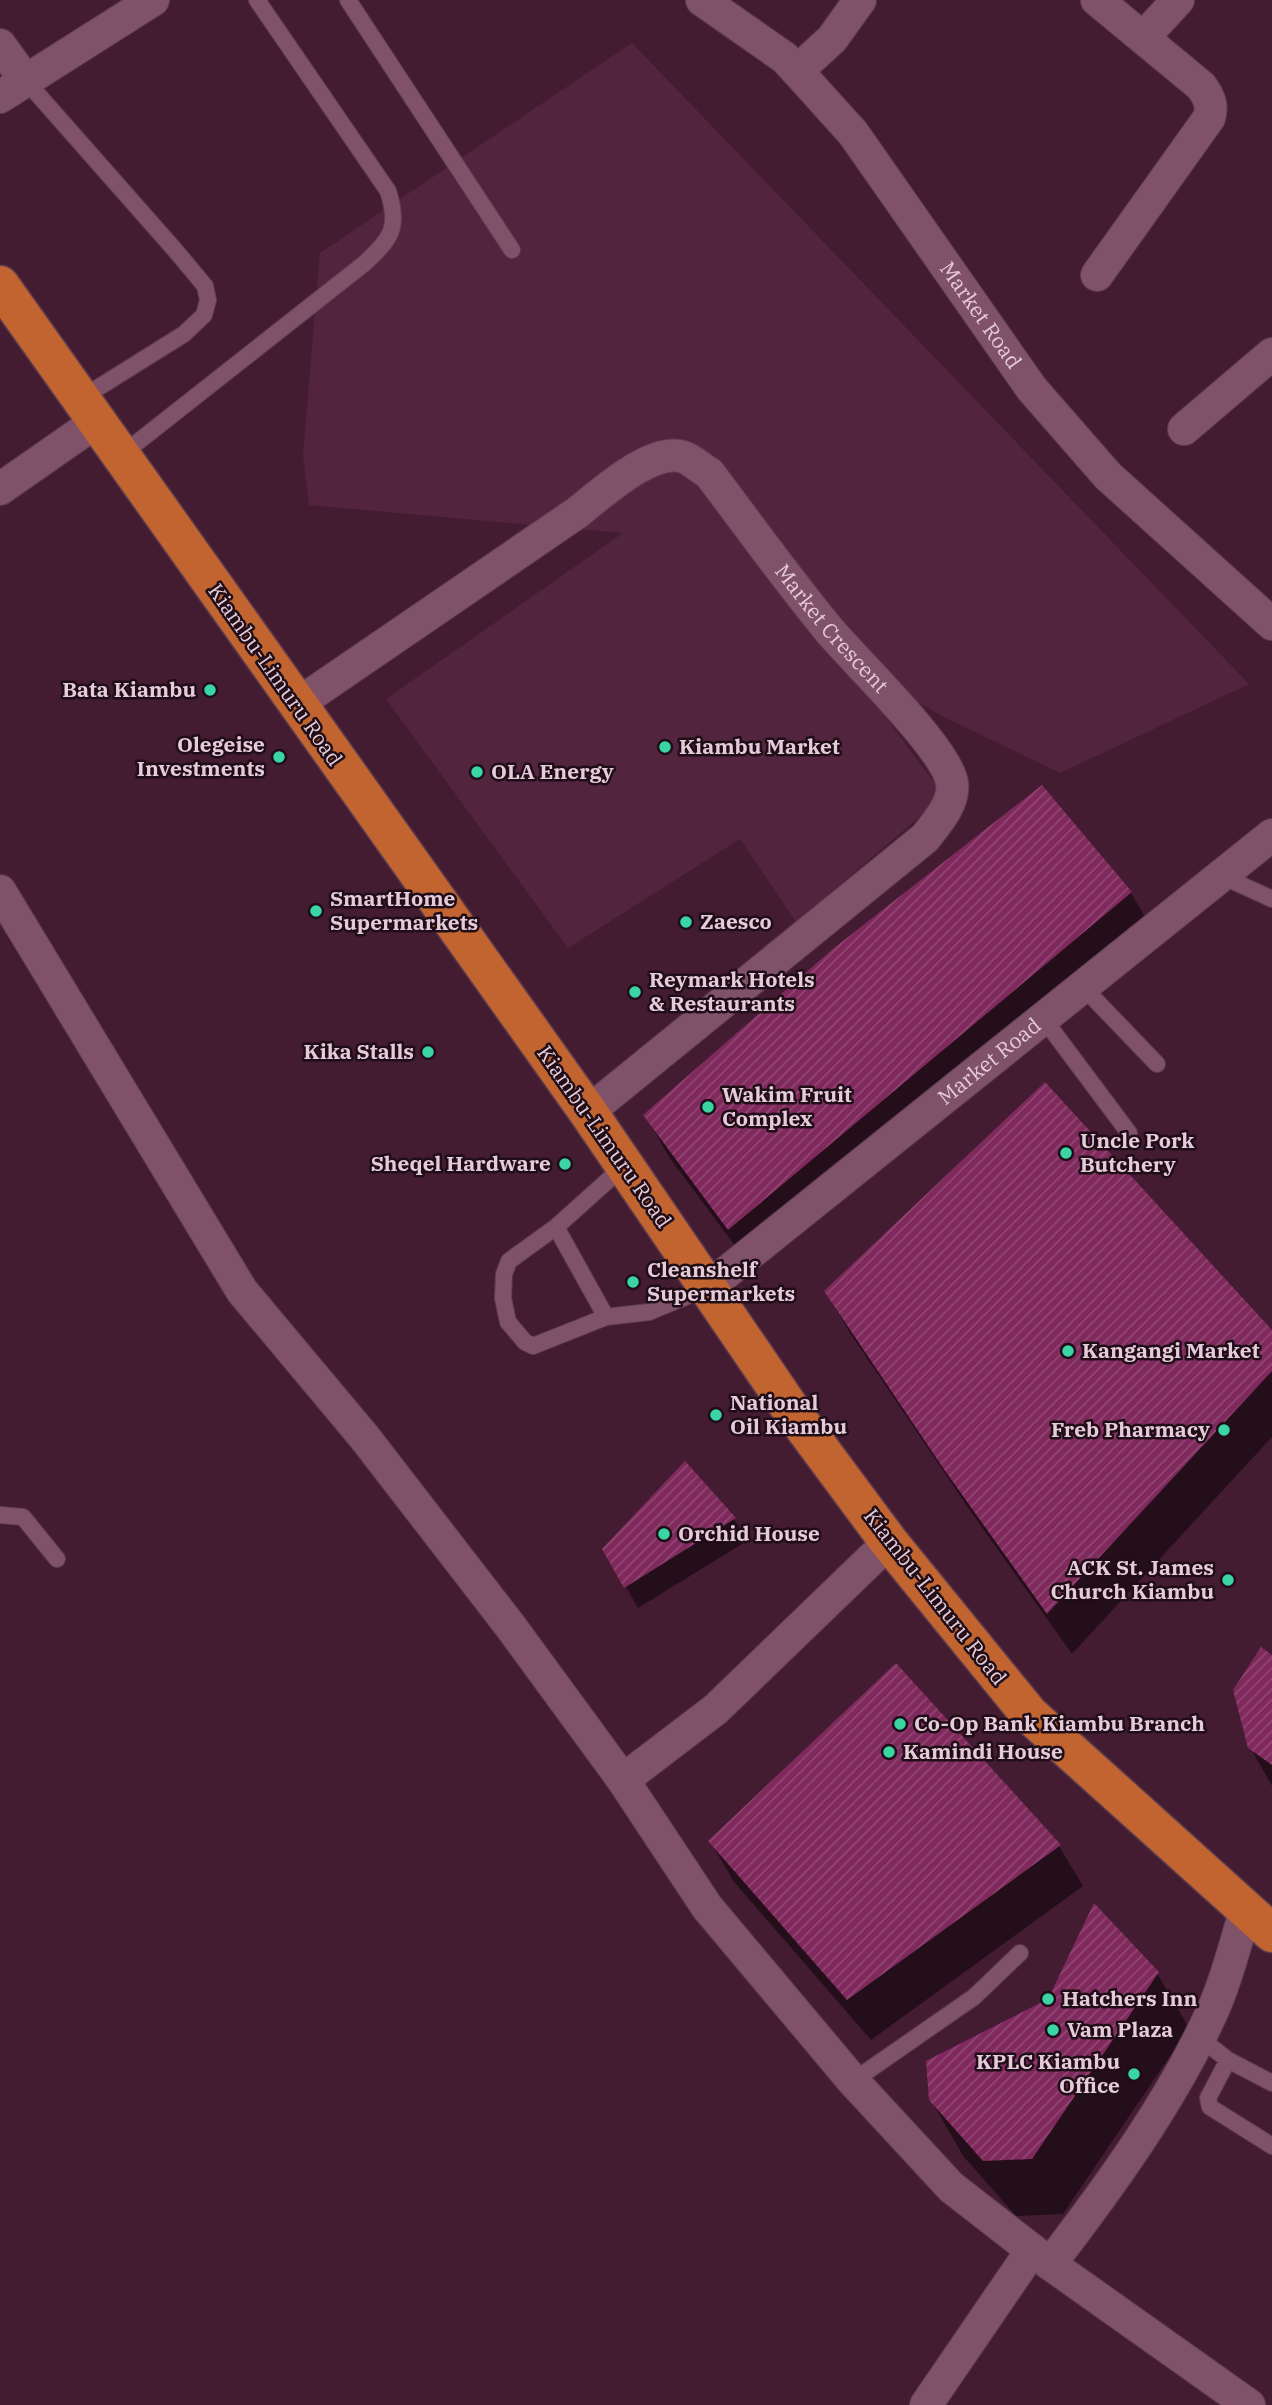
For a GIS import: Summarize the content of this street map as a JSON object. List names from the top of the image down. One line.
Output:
{"streets":{"highway":["Kiambu-Limuru Road"],"street":["Market Road","Market Crescent"]},"crossings":[["Market Road","Kiambu-Limuru Road"],["Market Crescent","Kiambu-Limuru Road"]],"places":["Bata Kiambu","Kiambu Market","Olegeise Investments","OLA Energy","SmartHome Supermarkets","Zaesco","Reymark Hotels & Restaurants","Kika Stalls","Wakim Fruit Complex","Uncle Pork Butchery","Sheqel Hardware","Cleanshelf Supermarkets","Kangangi Market","National Oil Kiambu","Freb Pharmacy","Orchid House","ACK St. James Church Kiambu","Co-Op Bank Kiambu Branch","Kamindi House","Hatchers Inn","Vam Plaza","KPLC Kiambu Office"]}
